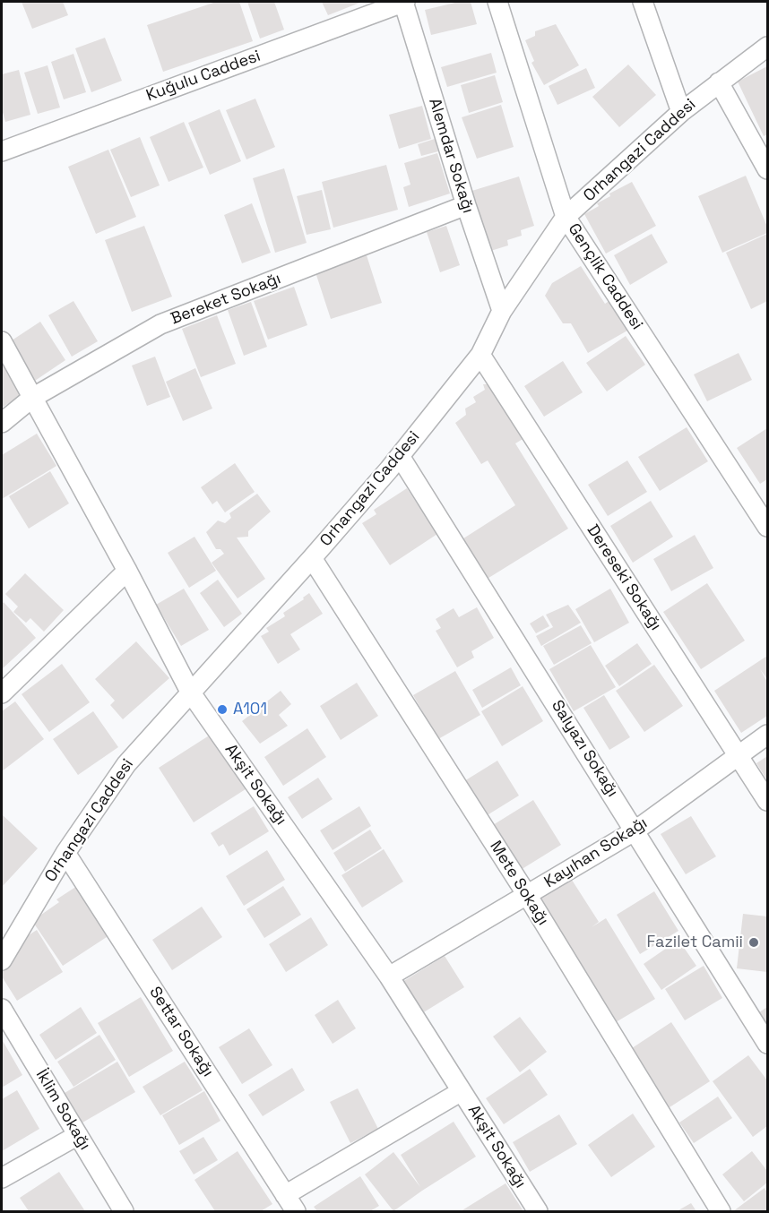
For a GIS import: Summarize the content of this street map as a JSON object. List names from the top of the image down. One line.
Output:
{"streets":{"street":["Kuğulu Caddesi","Orhangazi Caddesi","Alemdar Sokağı","Gençlik Caddesi","Bereket Sokağı","Dereseki Sokağı","Salyazı Sokağı","Akşit Sokağı","Kayıhan Sokağı","Mete Sokağı","Settar Sokağı","İklim Sokağı"]},"crossings":[["Kuğulu Caddesi","Alemdar Sokağı"],["Orhangazi Caddesi","Alemdar Sokağı"],["Orhangazi Caddesi","Gençlik Caddesi"],["Orhangazi Caddesi","Dereseki Sokağı"],["Orhangazi Caddesi","Salyazı Sokağı"],["Orhangazi Caddesi","Akşit Sokağı"],["Orhangazi Caddesi","Mete Sokağı"],["Orhangazi Caddesi","Settar Sokağı"],["Alemdar Sokağı","Bereket Sokağı"],["Bereket Sokağı","Akşit Sokağı"],["Dereseki Sokağı","Kayıhan Sokağı"],["Salyazı Sokağı","Kayıhan Sokağı"],["Akşit Sokağı","Kayıhan Sokağı"],["Kayıhan Sokağı","Mete Sokağı"]],"places":["A101","Fazilet Camii"]}
